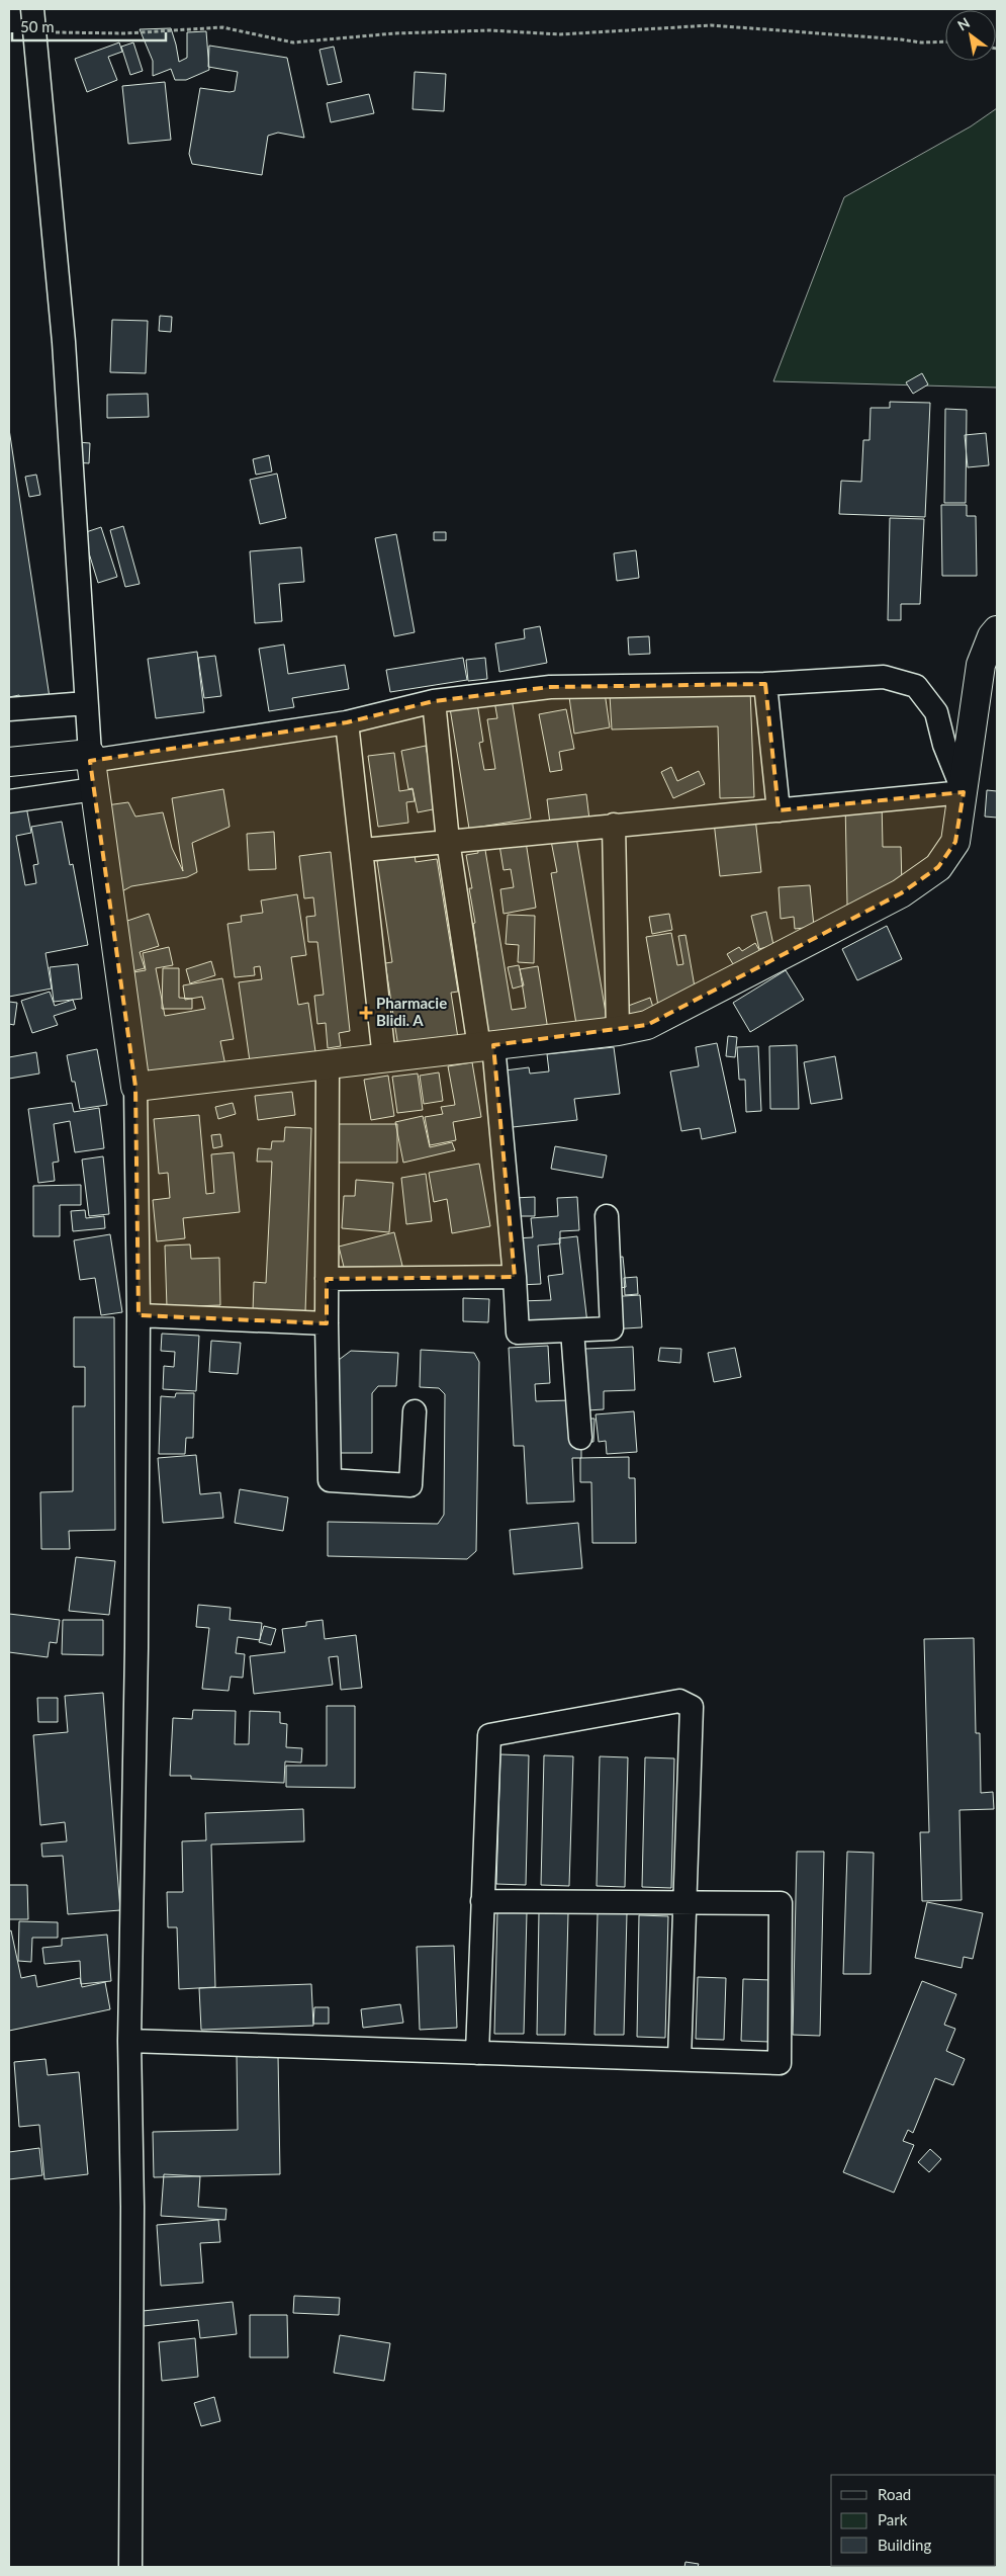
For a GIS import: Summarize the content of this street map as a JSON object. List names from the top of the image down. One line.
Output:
{"places":{"health":["Pharmacie Blidi. A"]},"legend":["Road","Park","Building"],"scale_bar":"50 m","north":"top left"}
